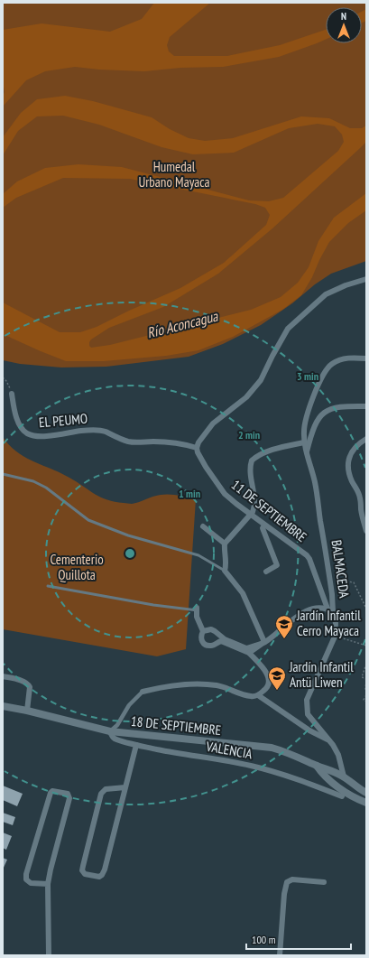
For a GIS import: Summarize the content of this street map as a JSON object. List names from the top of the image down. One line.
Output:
{"streets":{"street":["EL PEUMO","11 DE SEPTIEMBRE","BALMACEDA","18 DE SEPTIEMBRE","VALENCIA"]},"crossings":[["EL PEUMO","11 DE SEPTIEMBRE"],["BALMACEDA","18 DE SEPTIEMBRE"],["18 DE SEPTIEMBRE","VALENCIA"]],"water":["Río Aconcagua"],"parks":["Humedal Urbano Mayaca","Cementerio Quillota"],"places":{"school or university":["Jardín Infantil Cerro Mayaca","Jardín Infantil Antü Liwen"]},"scale_bar":"100 m","north":"top","rings":["3 min","2 min","1 min"]}
